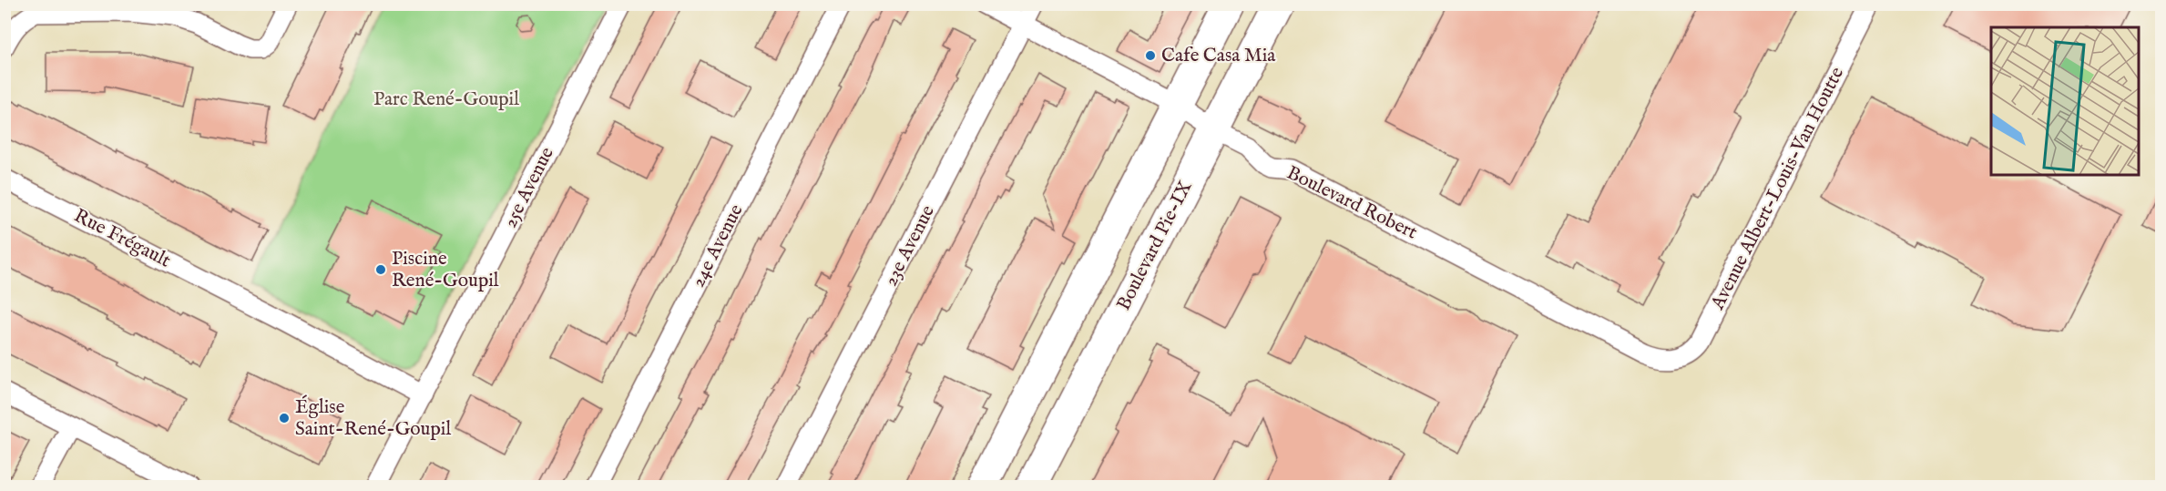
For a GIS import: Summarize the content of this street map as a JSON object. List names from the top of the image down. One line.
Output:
{"streets":{"main road":["Boulevard Pie-IX"],"street":["25e Avenue","Avenue Albert-Louis-Van Houtte","Boulevard Robert","Rue Frégault","24e Avenue","23e Avenue"]},"crossings":[["25e Avenue","Rue Frégault"],["Avenue Albert-Louis-Van Houtte","Boulevard Robert"],["Boulevard Robert","23e Avenue"],["Boulevard Robert","Boulevard Pie-IX"]],"parks":["Parc René-Goupil"],"places":["Cafe Casa Mia","Piscine René-Goupil","Église Saint-René-Goupil"]}
